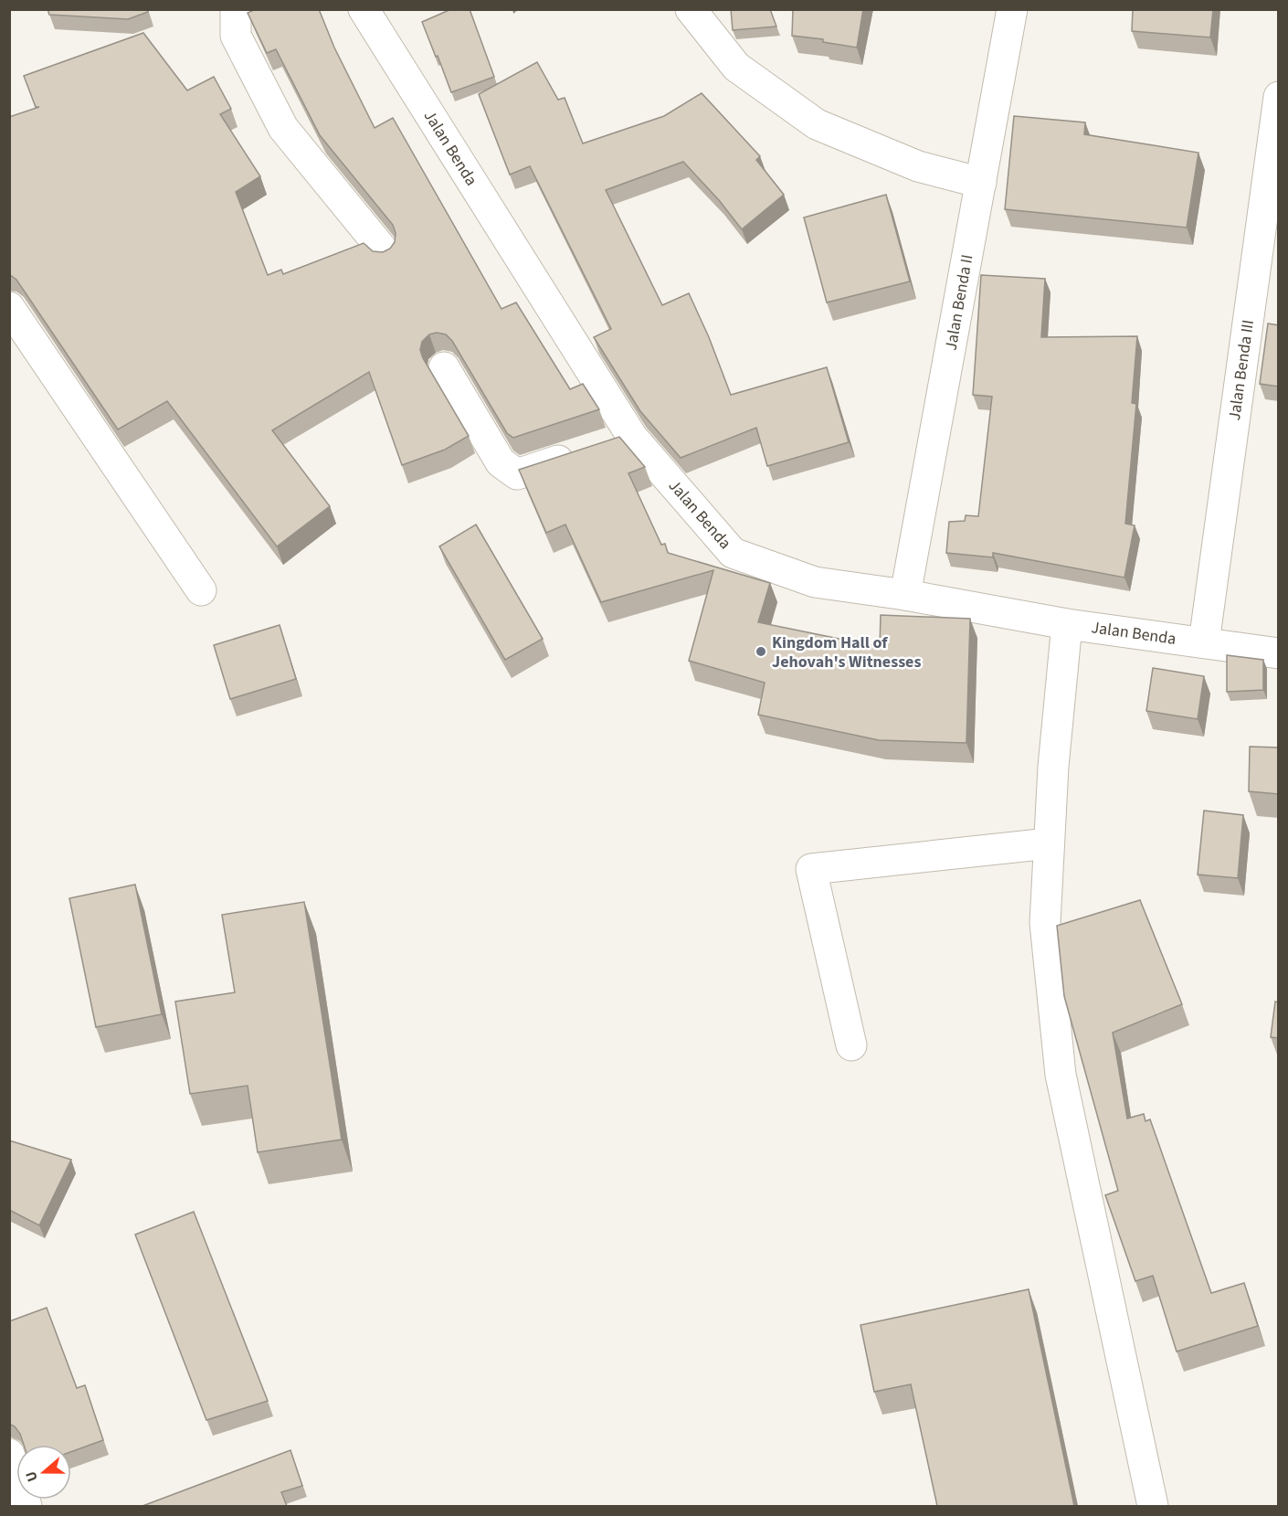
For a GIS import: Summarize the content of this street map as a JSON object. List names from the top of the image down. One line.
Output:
{"streets":{"street":["Jalan Benda","Jalan Benda II","Jalan Benda III"]},"crossings":[["Jalan Benda","Jalan Benda II"],["Jalan Benda","Jalan Benda III"]],"places":["Kingdom Hall of Jehovah's Witnesses"],"north":"left"}
